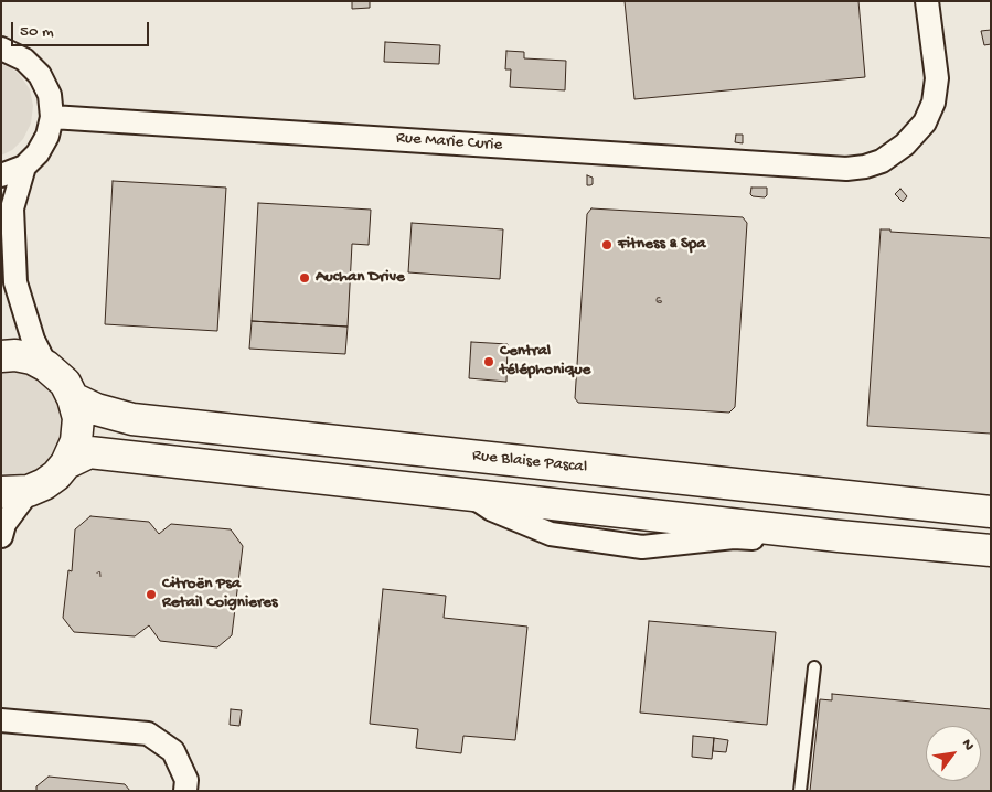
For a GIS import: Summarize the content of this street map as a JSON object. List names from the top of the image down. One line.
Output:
{"streets":{"street":["Rue Marie Curie","Rue Blaise Pascal"]},"places":["Fitness & Spa","Auchan Drive","Central téléphonique","Citroën Psa Retail Coignieres"],"house_numbers":["6","1"],"scale_bar":"50 m","north":"top right"}
